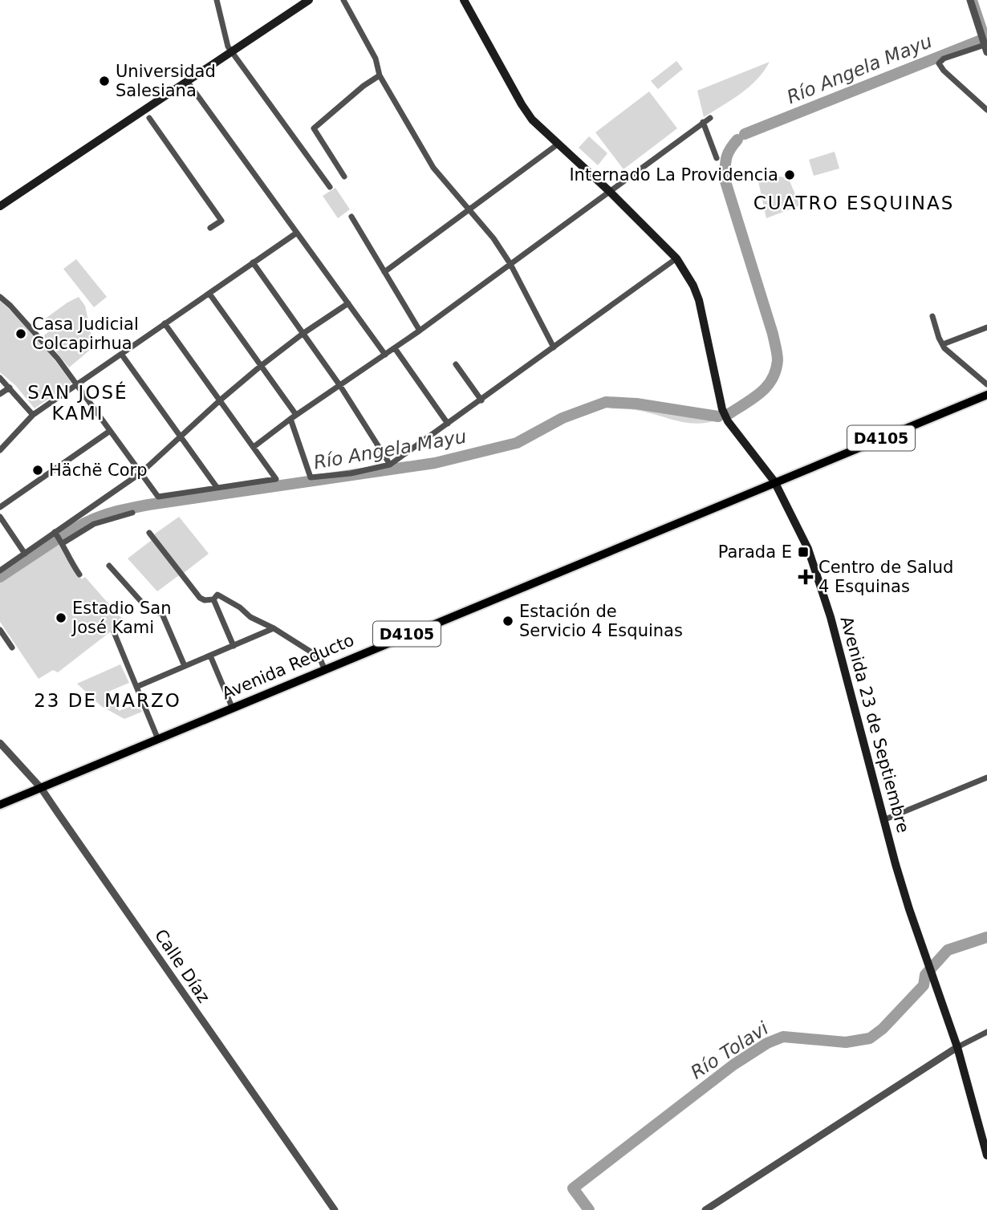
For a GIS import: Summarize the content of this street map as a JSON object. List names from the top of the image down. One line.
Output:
{"streets":{"main road":["D4105","Avenida Reducto","Avenida 23 de Septiembre"],"street":["Calle Díaz"]},"crossings":[["D4105","Avenida Reducto"],["D4105","Avenida 23 de Septiembre"],["Avenida Reducto","Avenida 23 de Septiembre"],["Avenida Reducto","Calle Díaz"]],"districts":["CUATRO ESQUINAS","SAN JOSÉ KAMI","23 DE MARZO"],"water":["Río Angela Mayu","Río Tolavi"],"places":{"other":["Universidad Salesiana","Internado La Providencia","Casa Judicial Colcapirhua","Hächë Corp","Estadio San José Kami","Estación de Servicio 4 Esquinas"],"transit":["Parada E"],"health":["Centro de Salud 4 Esquinas"]}}
